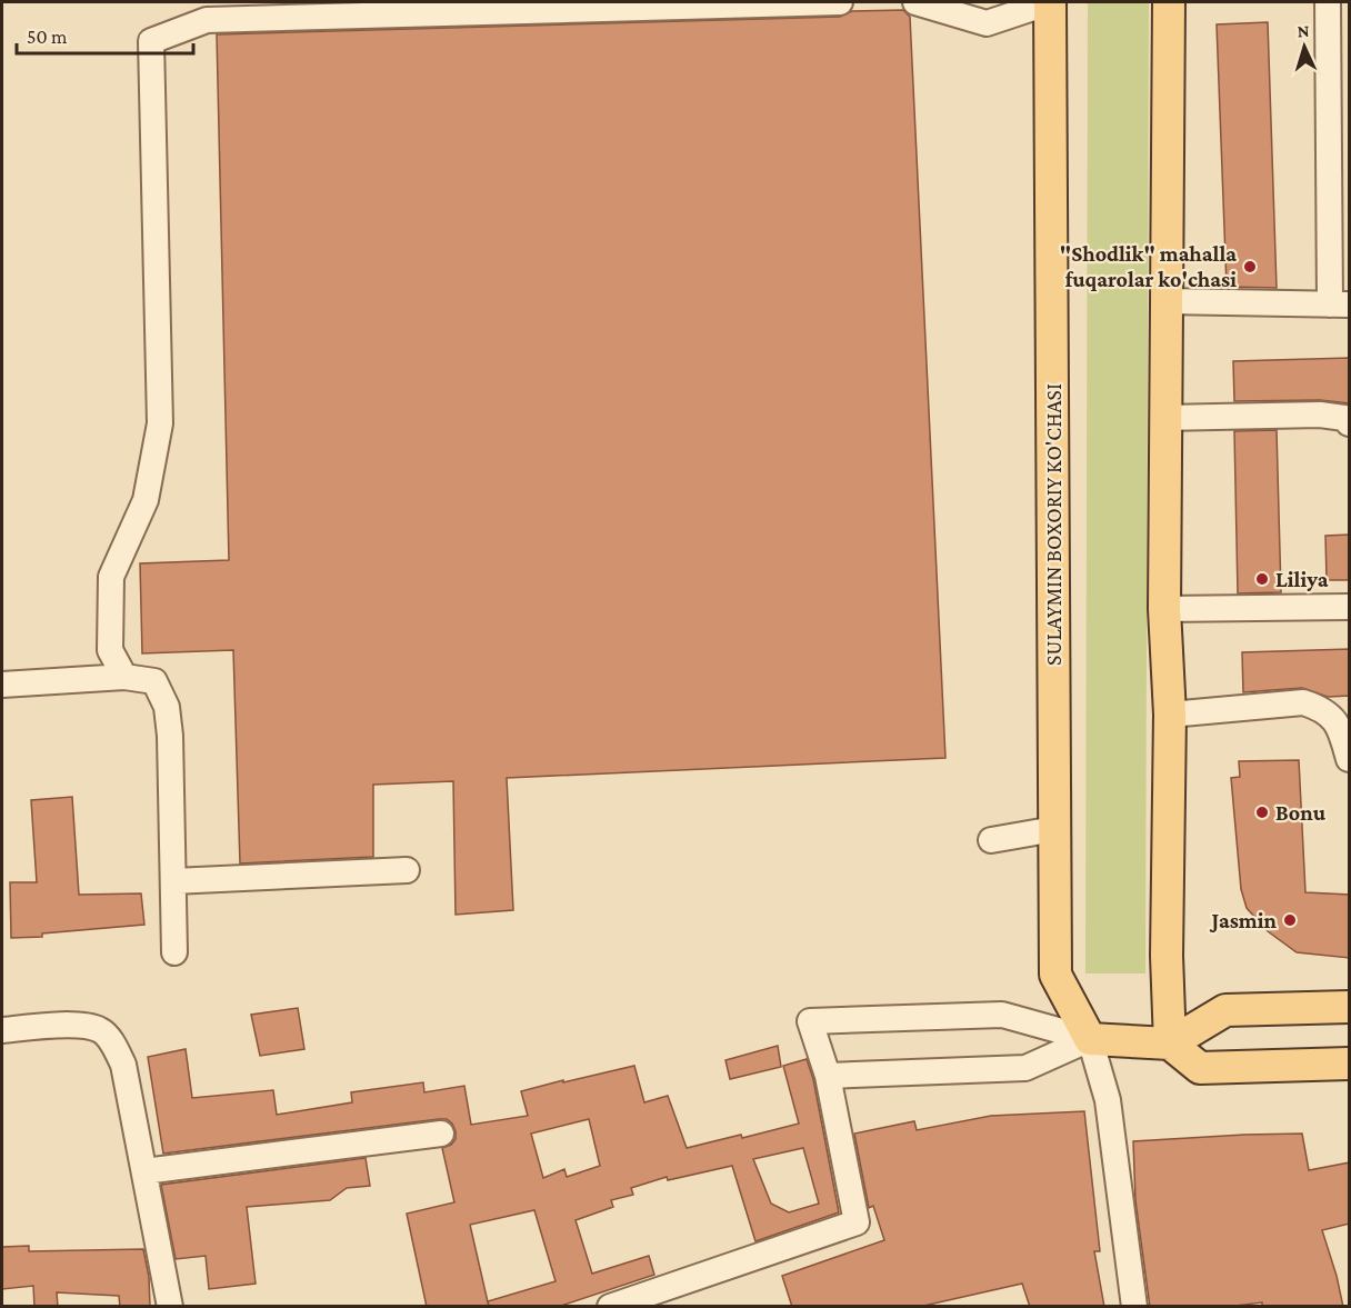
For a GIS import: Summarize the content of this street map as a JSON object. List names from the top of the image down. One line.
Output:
{"streets":{"main road":["SULAYMIN BOXORIY KO'CHASI"]},"places":["\"Shodlik\" mahalla fuqarolar ko'chasi","Liliya","Bonu","Jasmin"],"scale_bar":"50 m","north":"top"}
